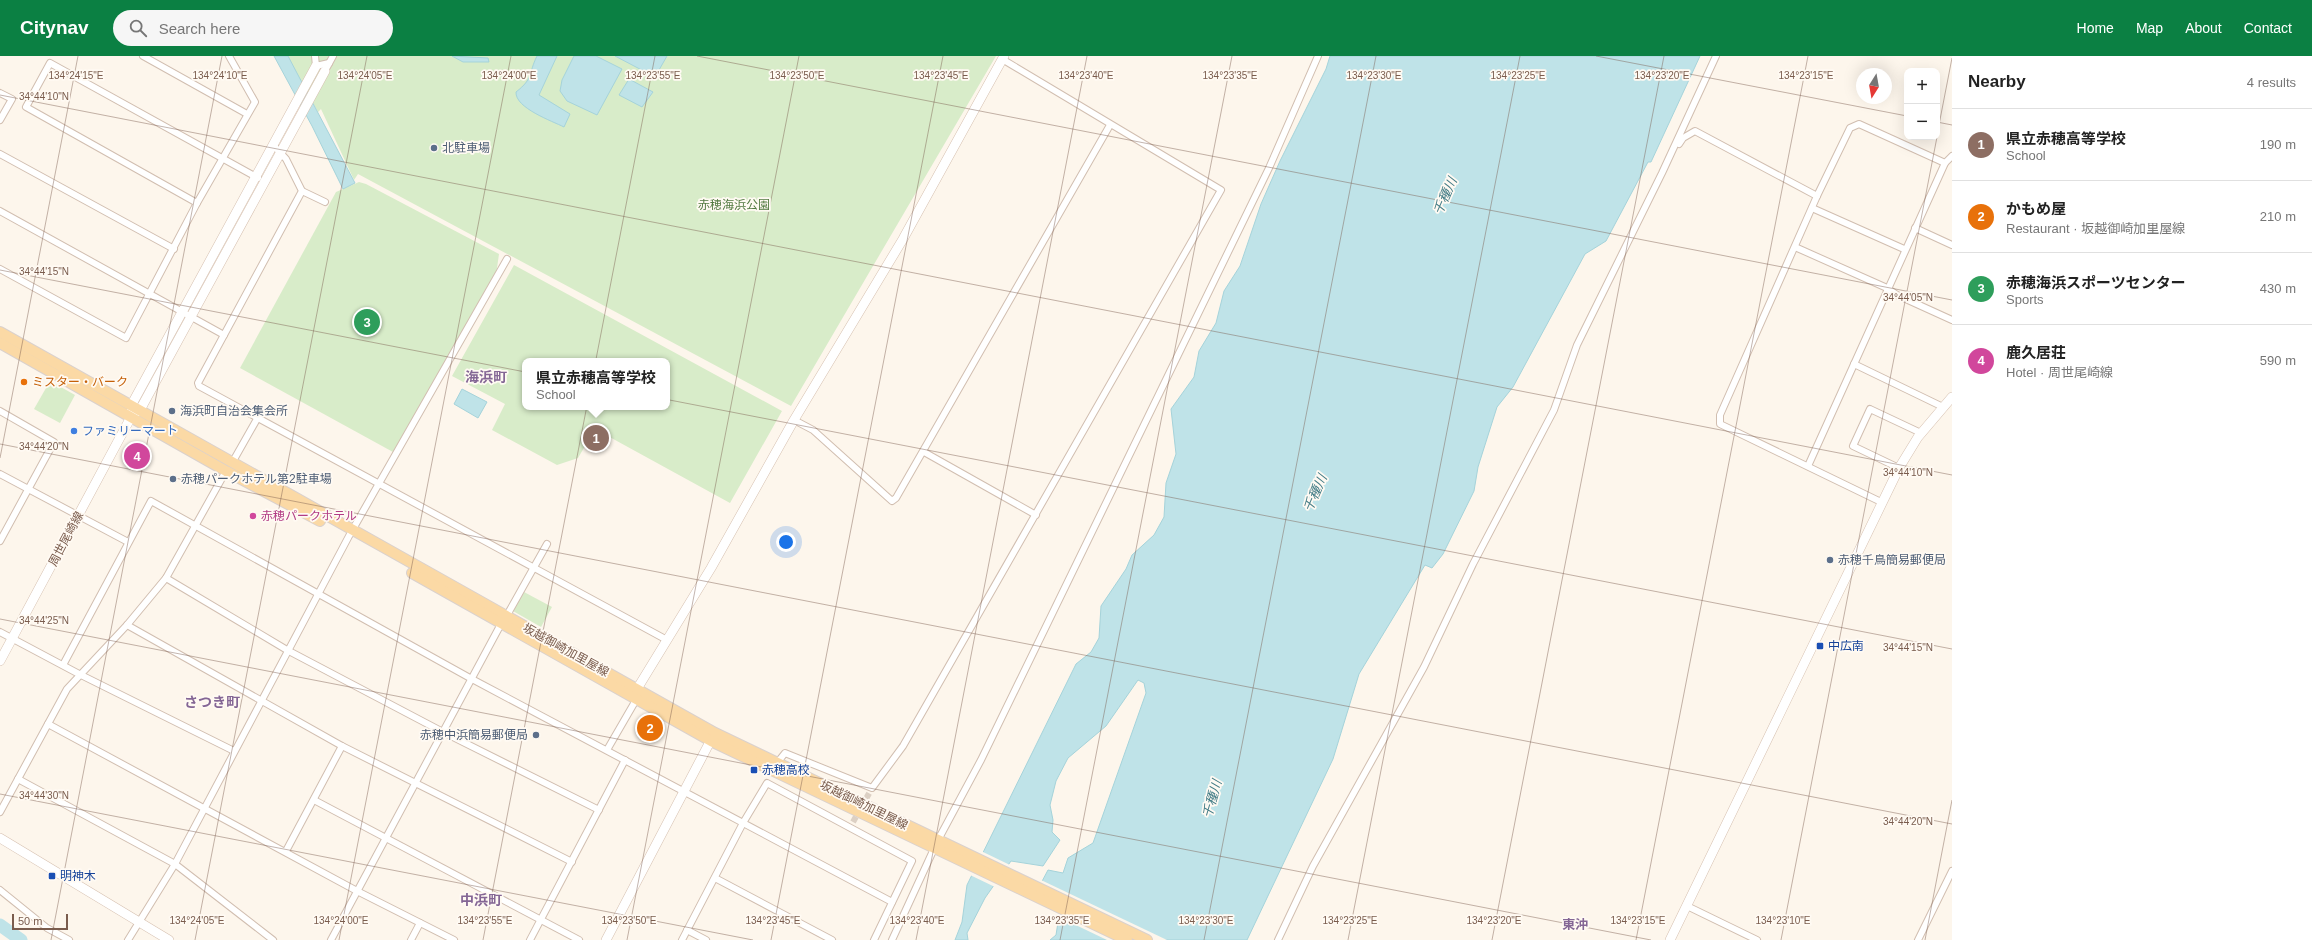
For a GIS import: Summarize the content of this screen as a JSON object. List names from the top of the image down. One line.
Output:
{"streets":{"main road":["坂越御崎加里屋線"],"street":["周世尾崎線"]},"crossings":[["周世尾崎線","坂越御崎加里屋線"]],"districts":["海浜町","さつき町","中浜町","東沖"],"water":["千種川"],"parks":["赤穂海浜公園"],"places":{"other":["北駐車場","ミスター・バーク","海浜町自治会集会所","ファミリーマート","赤穂パークホテル第2駐車場","赤穂パークホテル","赤穂千鳥簡易郵便局","赤穂中浜簡易郵便局"],"transit":["中広南","赤穂高校","明神木"]},"scale_bar":"50 m","north":"bottom","page":{"header":"Citynav","search":"Search here","nav":["Home","Map","About","Contact"],"heading":["Nearby","4 results"],"map_buttons":["+","−"],"list":[{"mark":"1","name":"県立赤穂高等学校","note":"School","value":"190 m"},{"mark":"2","name":"かもめ屋","note":"Restaurant · 坂越御崎加里屋線","value":"210 m"},{"mark":"3","name":"赤穂海浜スポーツセンター","note":"Sports","value":"430 m"},{"mark":"4","name":"鹿久居荘","note":"Hotel · 周世尾崎線","value":"590 m"}],"pins":["3","1","4","2"],"popup":["県立赤穂高等学校","School"],"scale":"50 m"},"coordinates":["134°24'15\"E","134°24'10\"E","134°24'05\"E","134°24'00\"E","134°23'55\"E","134°23'50\"E","134°23'45\"E","134°23'40\"E","134°23'35\"E","134°23'30\"E","134°23'25\"E","134°23'20\"E","134°23'15\"E","34°44'10\"N","34°44'15\"N","34°44'05\"N","34°44'20\"N","34°44'25\"N","34°44'30\"N","134°23'10\"E"]}
